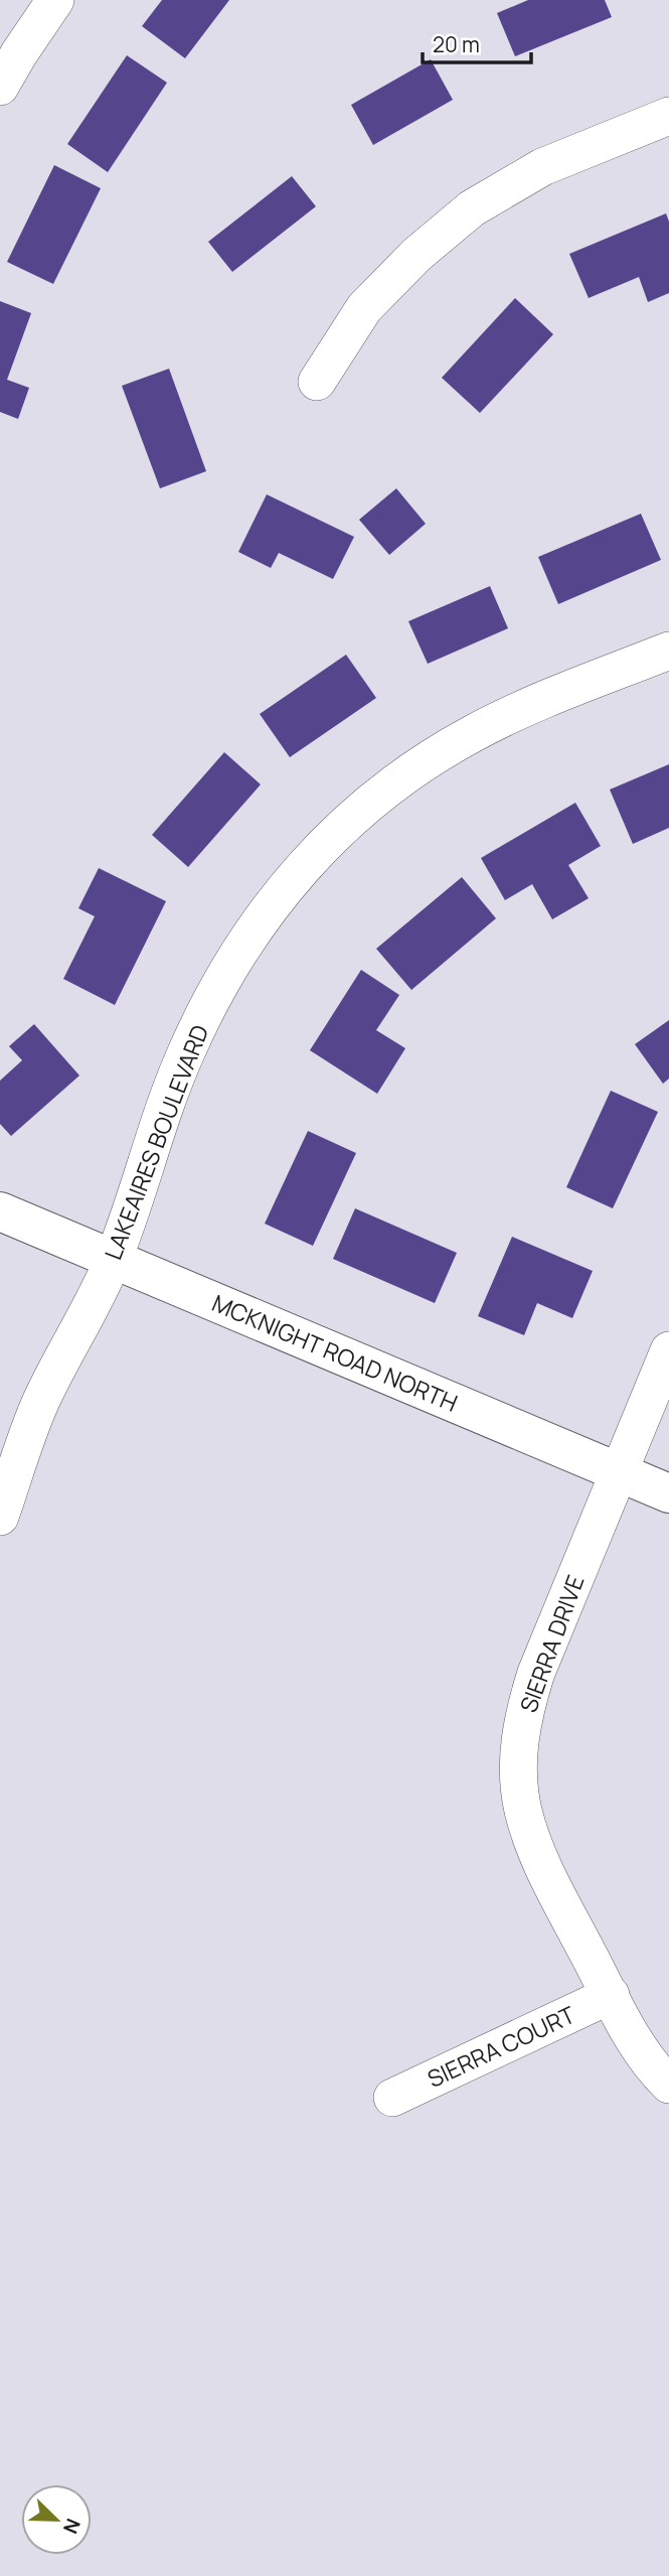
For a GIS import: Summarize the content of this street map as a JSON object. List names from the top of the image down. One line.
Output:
{"streets":{"street":["LAKEAIRES BOULEVARD","MCKNIGHT ROAD NORTH","SIERRA DRIVE","SIERRA COURT"]},"crossings":[["LAKEAIRES BOULEVARD","MCKNIGHT ROAD NORTH"],["MCKNIGHT ROAD NORTH","SIERRA DRIVE"],["SIERRA DRIVE","SIERRA COURT"]],"scale_bar":"20 m","north":"bottom right"}
